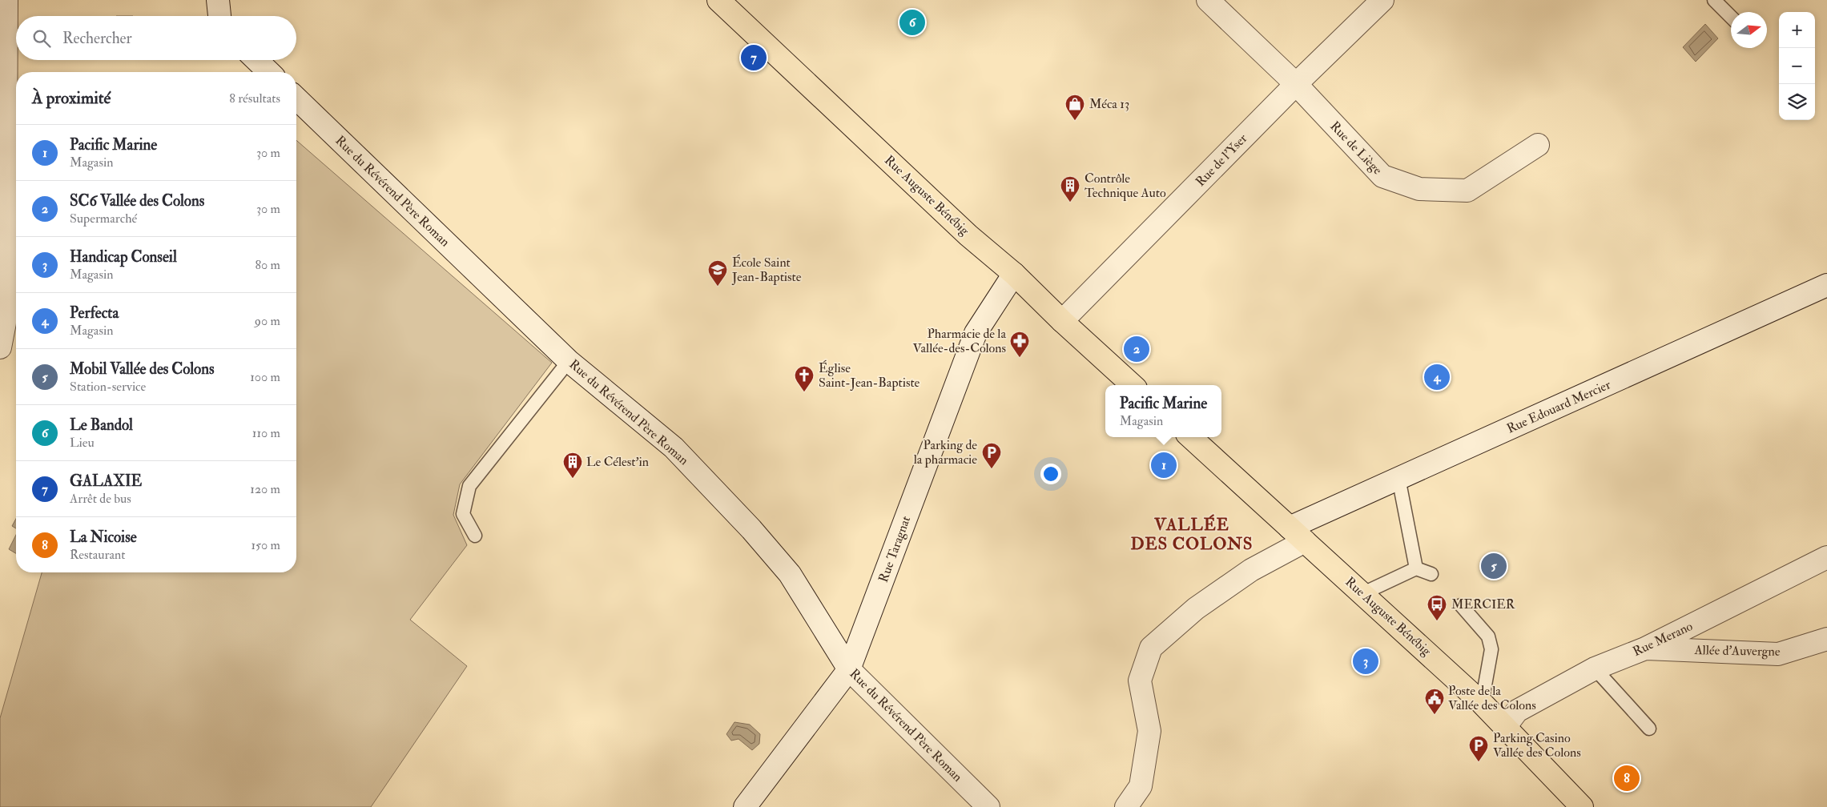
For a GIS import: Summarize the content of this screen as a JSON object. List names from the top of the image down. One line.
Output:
{"streets":{"main road":["Rue Auguste Bénébig"],"street":["Rue de Liège","Rue de l'Yser","Rue du Révérend Père Roman","Rue Edouard Mercier","Rue Taragnat","Rue Merano","Allée d'Auvergne"]},"crossings":[["Rue de Liège","Rue de l'Yser"],["Rue de l'Yser","Rue Auguste Bénébig"],["Rue du Révérend Père Roman","Rue Taragnat"],["Rue Auguste Bénébig","Rue Edouard Mercier"],["Rue Auguste Bénébig","Rue Taragnat"],["Rue Auguste Bénébig","Rue Merano"],["Rue Merano","Allée d'Auvergne"]],"districts":["VALLÉE DES COLONS"],"places":{"shop":["Méca 13"],"building":["Contrôle Technique Auto","Le Célest'in"],"school or university":["École Saint Jean-Baptiste"],"pharmacy":["Pharmacie de la Vallée-des-Colons"],"church":["Église Saint-Jean-Baptiste"],"parking":["Parking de la pharmacie","Parking Casino Vallée des Colons"],"bus stop":["MERCIER"],"public building":["Poste de la Vallée des Colons"]},"north":"right","page":{"pins":["6","7","2","4","1","5","3","8"],"map_buttons":["+","−"],"search":"Rechercher","heading":["À proximité","8 résultats"],"list":[{"mark":"1","name":"Pacific Marine","note":"Magasin","value":"30 m"},{"mark":"2","name":"SC6 Vallée des Colons","note":"Supermarché","value":"30 m"},{"mark":"3","name":"Handicap Conseil","note":"Magasin","value":"80 m"},{"mark":"4","name":"Perfecta","note":"Magasin","value":"90 m"},{"mark":"5","name":"Mobil Vallée des Colons","note":"Station-service","value":"100 m"},{"mark":"6","name":"Le Bandol","note":"Lieu","value":"110 m"},{"mark":"7","name":"GALAXIE","note":"Arrêt de bus","value":"120 m"},{"mark":"8","name":"La Nicoise","note":"Restaurant","value":"150 m"}],"popup":["Pacific Marine","Magasin"]}}
